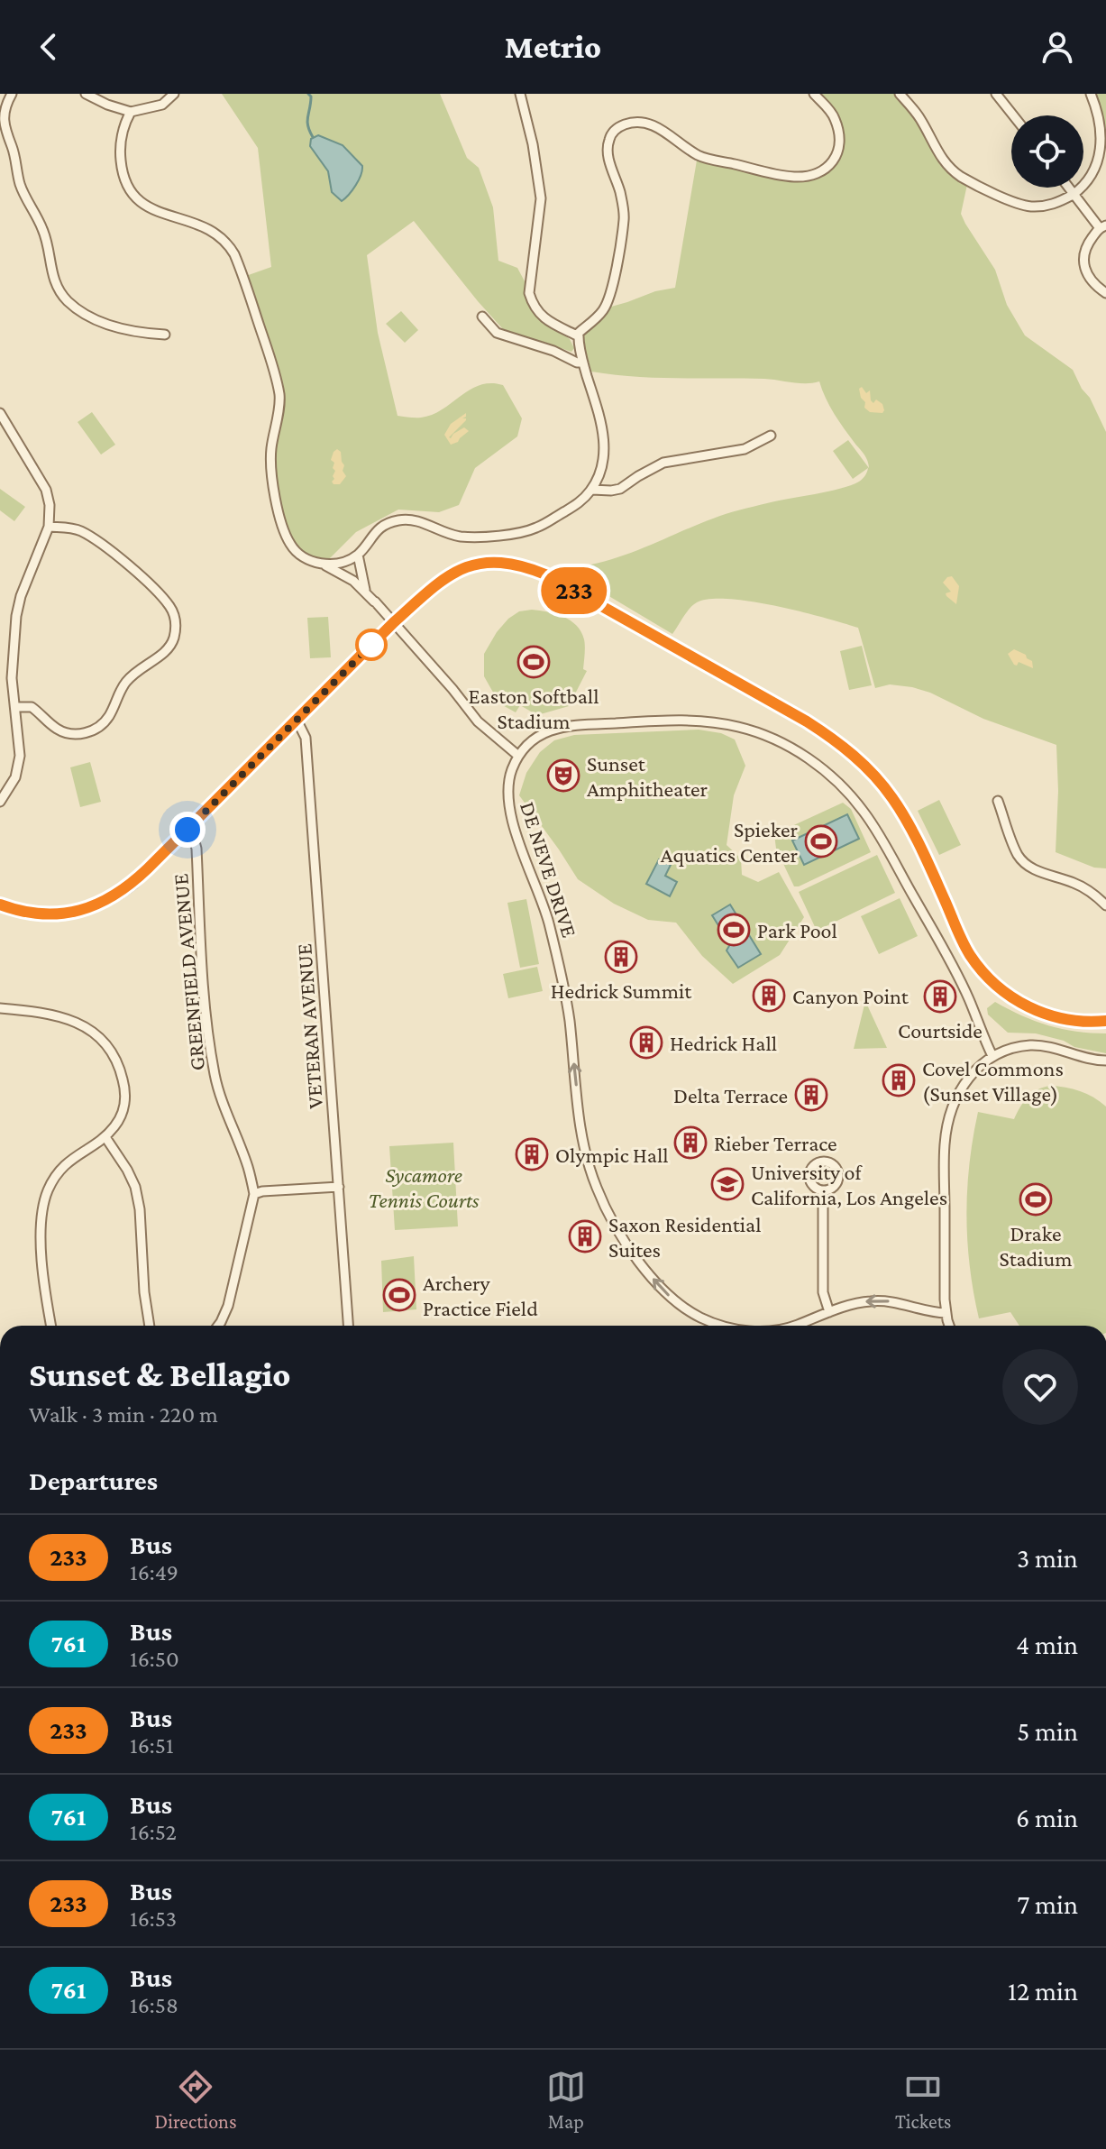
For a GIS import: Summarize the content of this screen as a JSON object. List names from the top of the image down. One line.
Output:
{"streets":{"street":["DE NEVE DRIVE","GREENFIELD AVENUE","VETERAN AVENUE"]},"one_way":["DE NEVE DRIVE"],"parks":["Sycamore Tennis Courts"],"places":{"sports":["Easton Softball Stadium","Spieker Aquatics Center","Park Pool","Drake Stadium","Archery Practice Field"],"theatre":["Sunset Amphitheater"],"building":["Hedrick Summit","Canyon Point","Courtside","Hedrick Hall","Covel Commons (Sunset Village)","Delta Terrace","Rieber Terrace","Olympic Hall","Saxon Residential Suites"],"school or university":["University of California, Los Angeles"]},"lines":["bus line 233"],"page":{"header":"Metrio","on_map":"233","heading":[["Sunset & Bellagio","Walk · 3 min · 220 m"],"Departures"],"list":[{"mark":"233","name":"Bus","note":"16:49","value":"3 min"},{"mark":"761","name":"Bus","note":"16:50","value":"4 min"},{"mark":"233","name":"Bus","note":"16:51","value":"5 min"},{"mark":"761","name":"Bus","note":"16:52","value":"6 min"},{"mark":"233","name":"Bus","note":"16:53","value":"7 min"},{"mark":"761","name":"Bus","note":"16:58","value":"12 min"}],"tabs":["Directions","Map","Tickets"]}}
